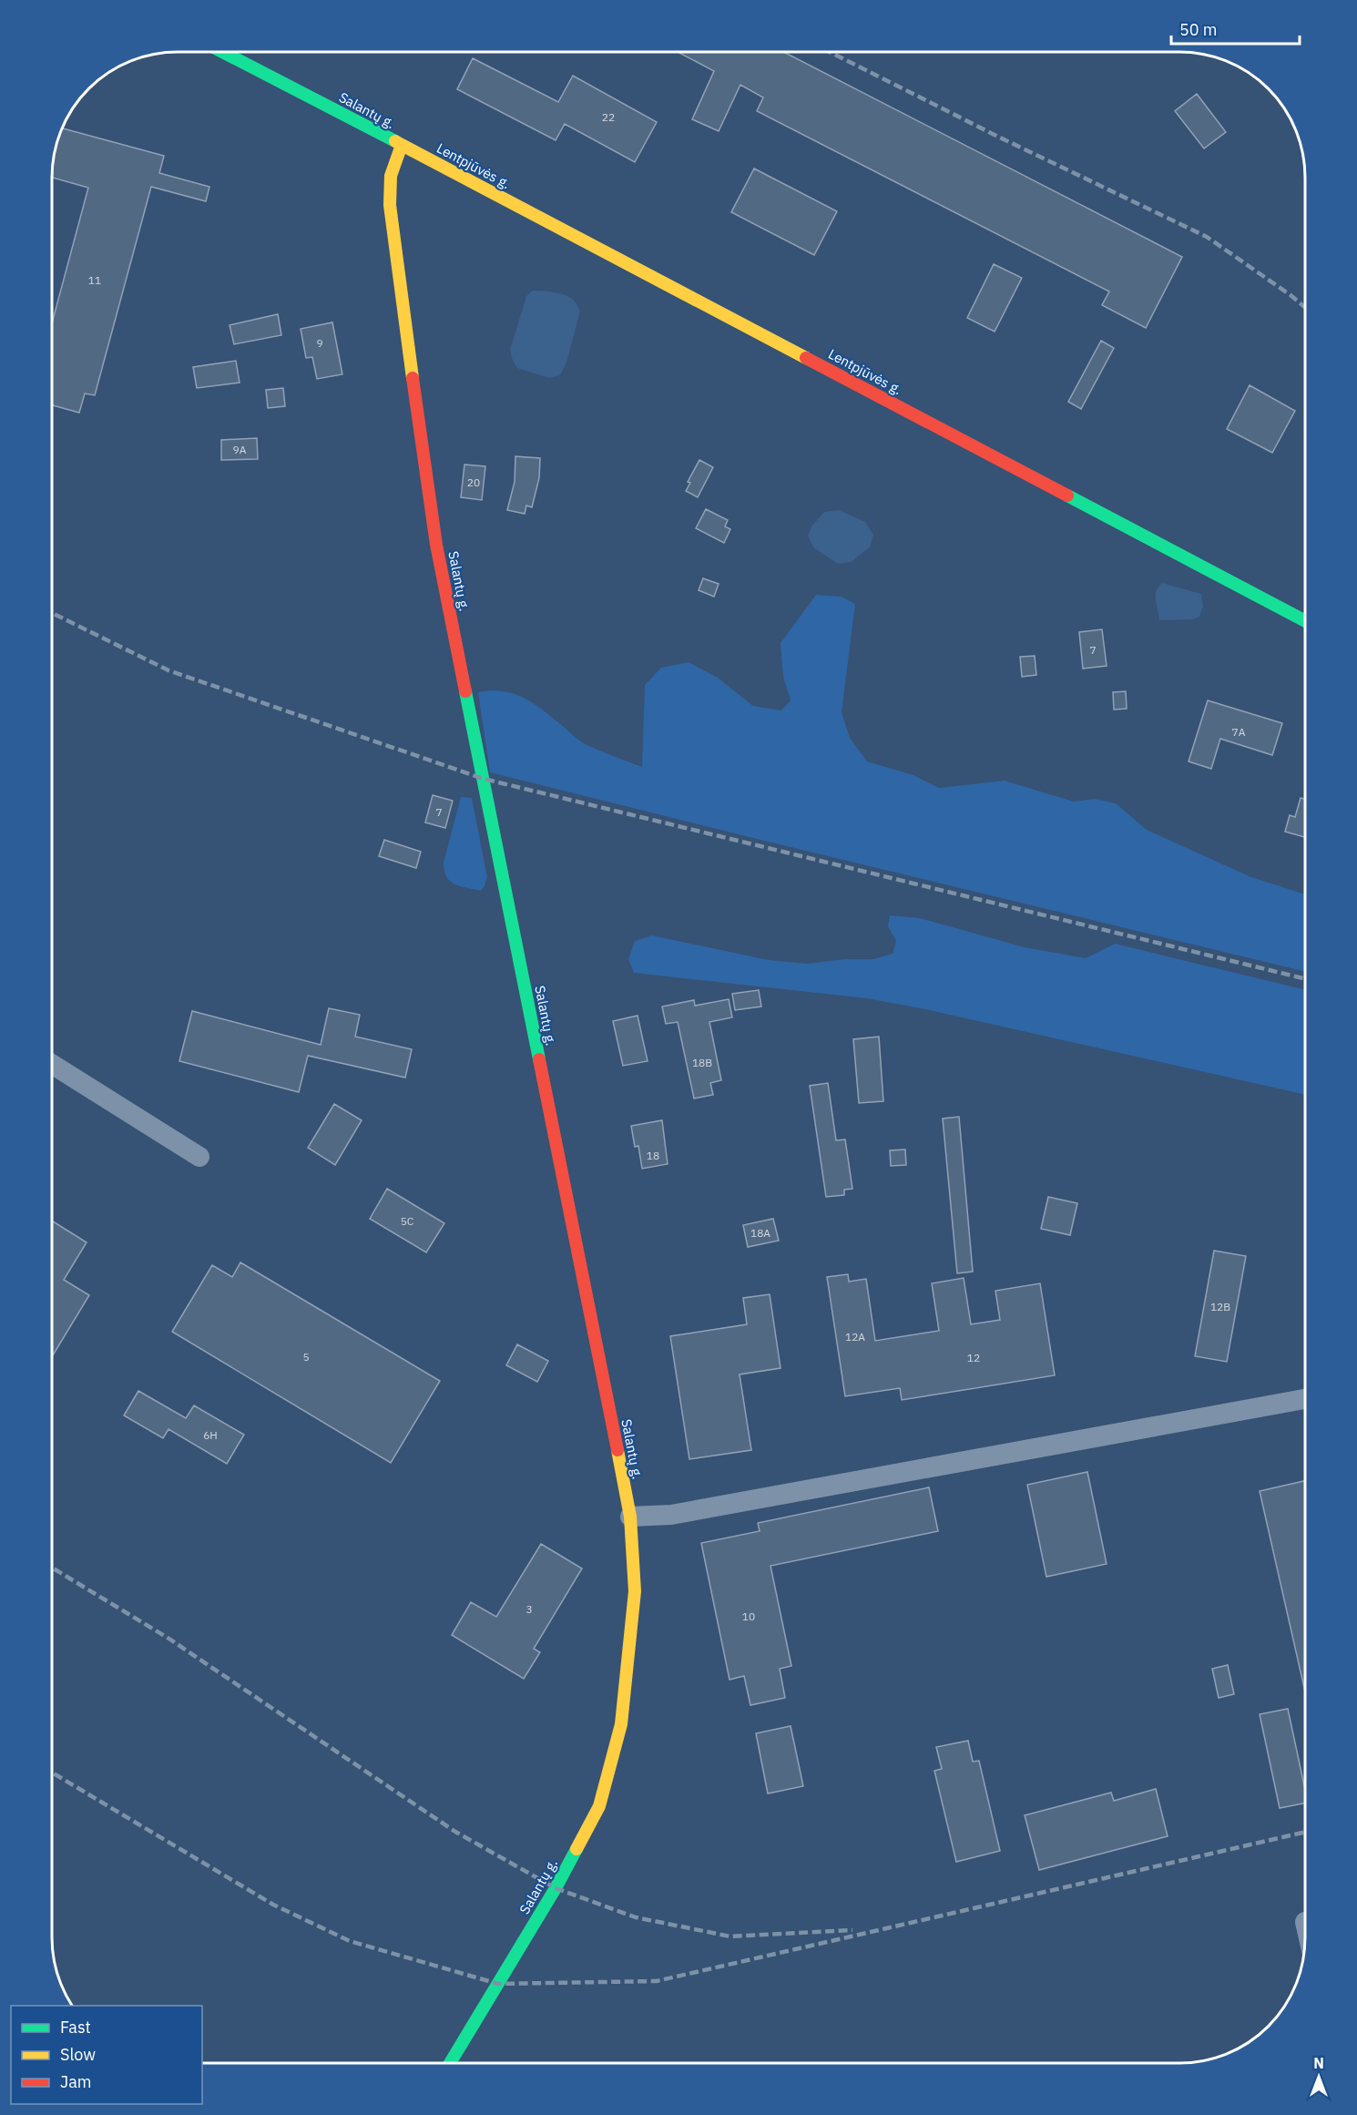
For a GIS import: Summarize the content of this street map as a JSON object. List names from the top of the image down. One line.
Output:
{"streets":{"street":["Salantų g.","Lentpjūvės g."]},"crossings":[["Salantų g.","Lentpjūvės g."]],"house_numbers":["22","11","9","9A","20","7","7A","7","18B","18","5C","18A","12B","12A","5","12","6H","3","10"],"legend":["Fast","Slow","Jam"],"scale_bar":"50 m","north":"top"}
